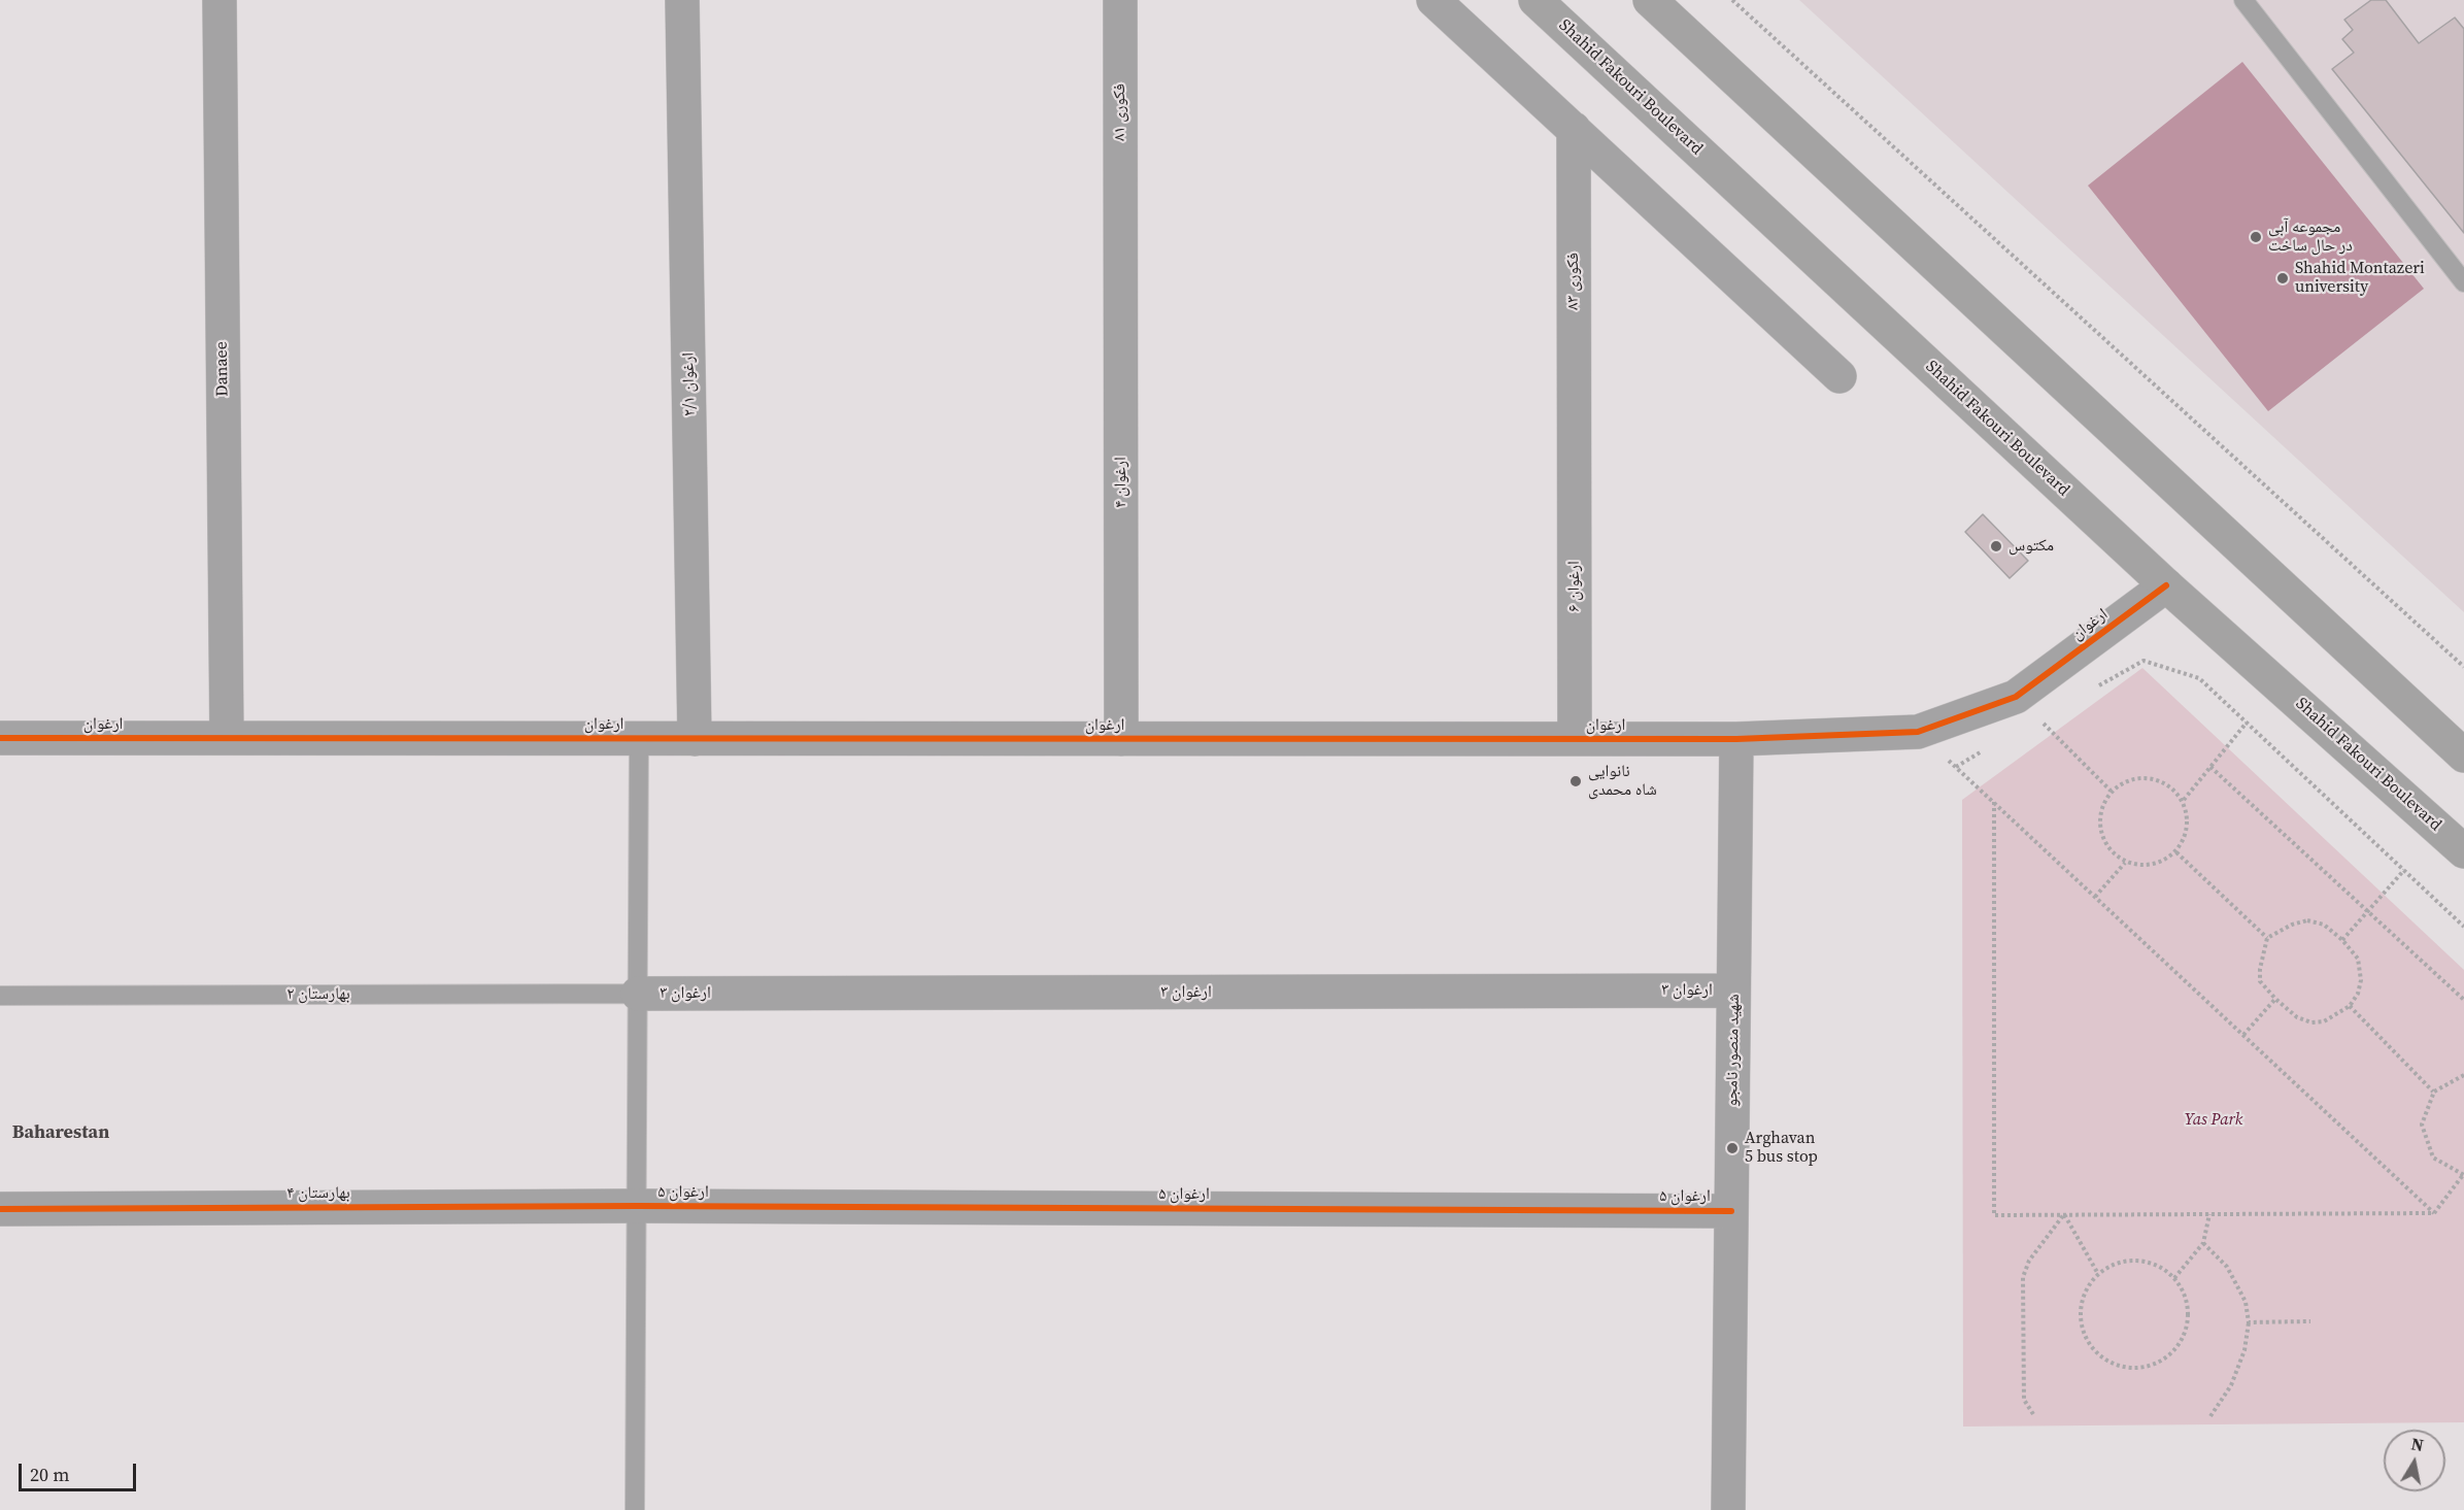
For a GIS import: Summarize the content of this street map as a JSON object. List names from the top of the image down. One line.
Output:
{"streets":{"main road":["Shahid Fakouri Boulevard"],"street":["فکوری ۸۱","فکوری ۸۳","Danaee","ارغوان ۲/۱","ارغوان ۴","ارغوان ۶","ارغوان","ارغوان ۳","شهید منصور نامجو","ارغوان ۵","بهارستان ۴"],"lane":["بهارستان ۲"]},"crossings":[["Shahid Fakouri Boulevard","ارغوان"],["فکوری ۸۱","ارغوان ۴"],["فکوری ۸۳","ارغوان ۶"],["Danaee","ارغوان"],["ارغوان ۲/۱","ارغوان"],["ارغوان ۴","ارغوان"],["ارغوان ۶","ارغوان"],["ارغوان","شهید منصور نامجو"],["ارغوان ۳","بهارستان ۲"],["ارغوان ۳","شهید منصور نامجو"],["شهید منصور نامجو","ارغوان ۵"],["ارغوان ۵","بهارستان ۴"]],"districts":["Baharestan"],"parks":["Yas Park"],"places":["مجموعه آبی در حال ساخت","Shahid Montazeri university","مکتوس","نانوایی شاه محمدی","Arghavan 5 bus stop"],"scale_bar":"20 m","north":"top"}
